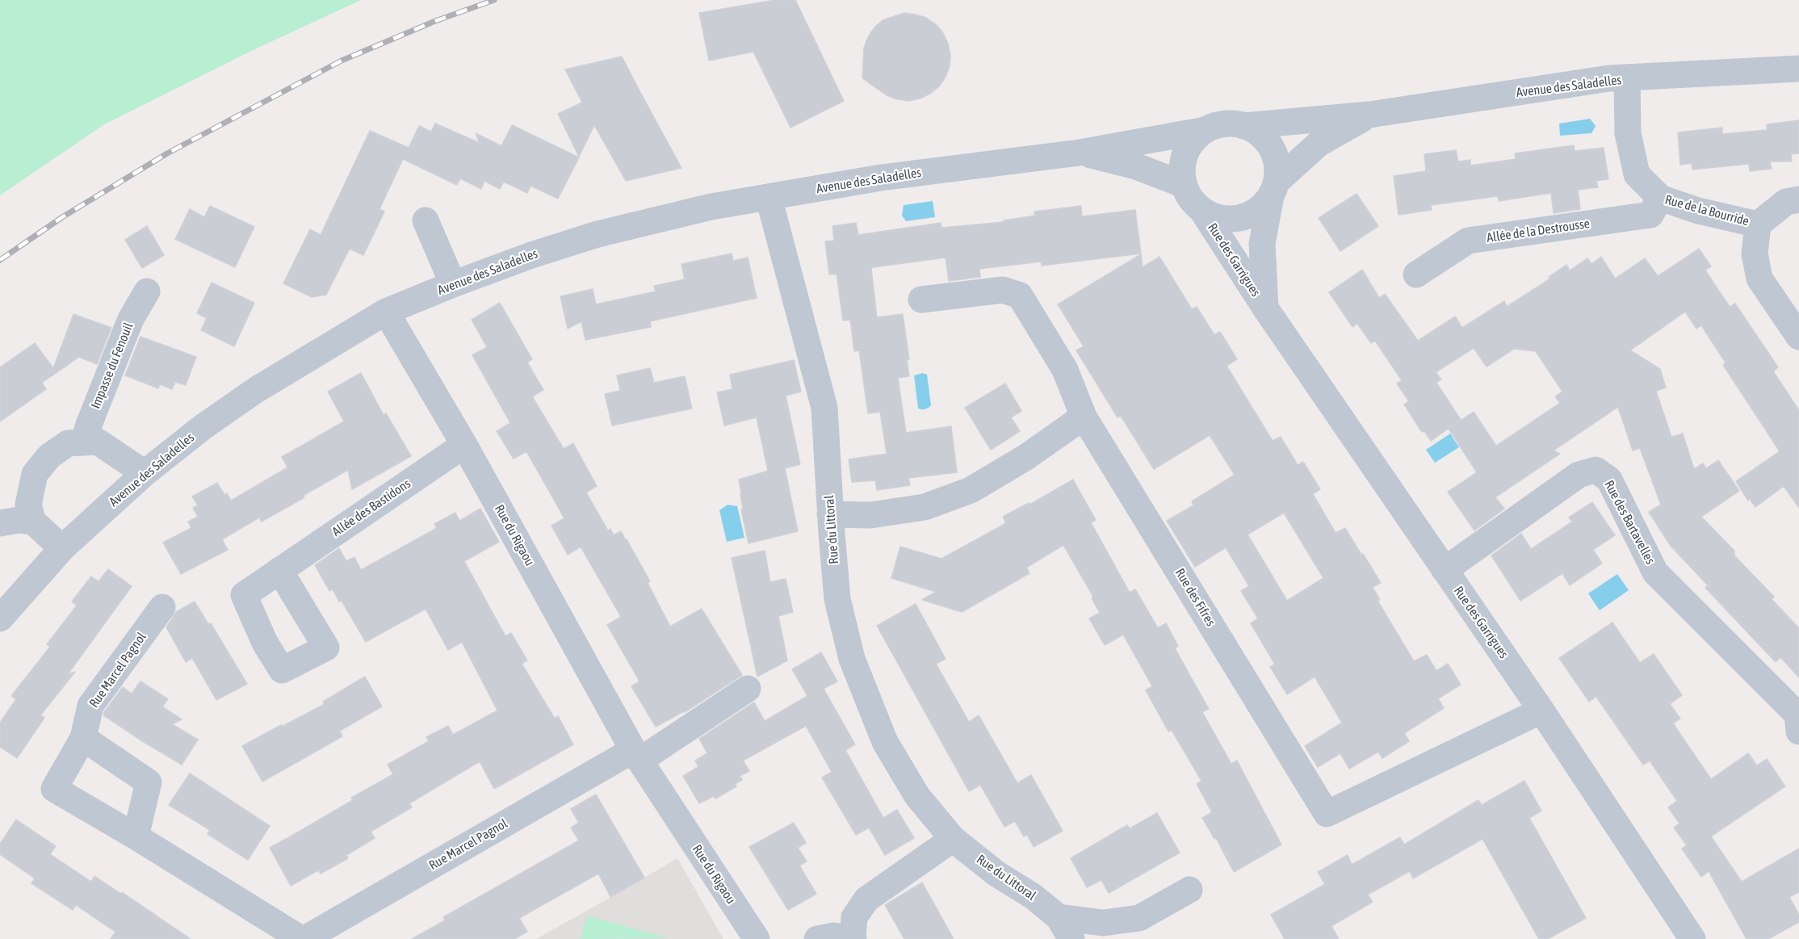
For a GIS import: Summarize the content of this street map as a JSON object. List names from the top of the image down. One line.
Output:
{"streets":{"street":["Avenue des Saladelles","Rue de la Bourride","Allée de la Destrousse","Rue des Garrigues","Impasse du Fenouil","Allée des Bastidons","Rue des Bartavelles","Rue du Littoral","Rue du Rigaou","Rue des Fifres","Rue Marcel Pagnol"]},"crossings":[["Avenue des Saladelles","Rue de la Bourride"],["Avenue des Saladelles","Rue des Garrigues"],["Avenue des Saladelles","Rue du Littoral"],["Avenue des Saladelles","Rue du Rigaou"],["Rue de la Bourride","Allée de la Destrousse"],["Rue des Garrigues","Rue des Bartavelles"],["Rue des Garrigues","Rue des Fifres"],["Allée des Bastidons","Rue du Rigaou"],["Rue du Rigaou","Rue Marcel Pagnol"]]}
